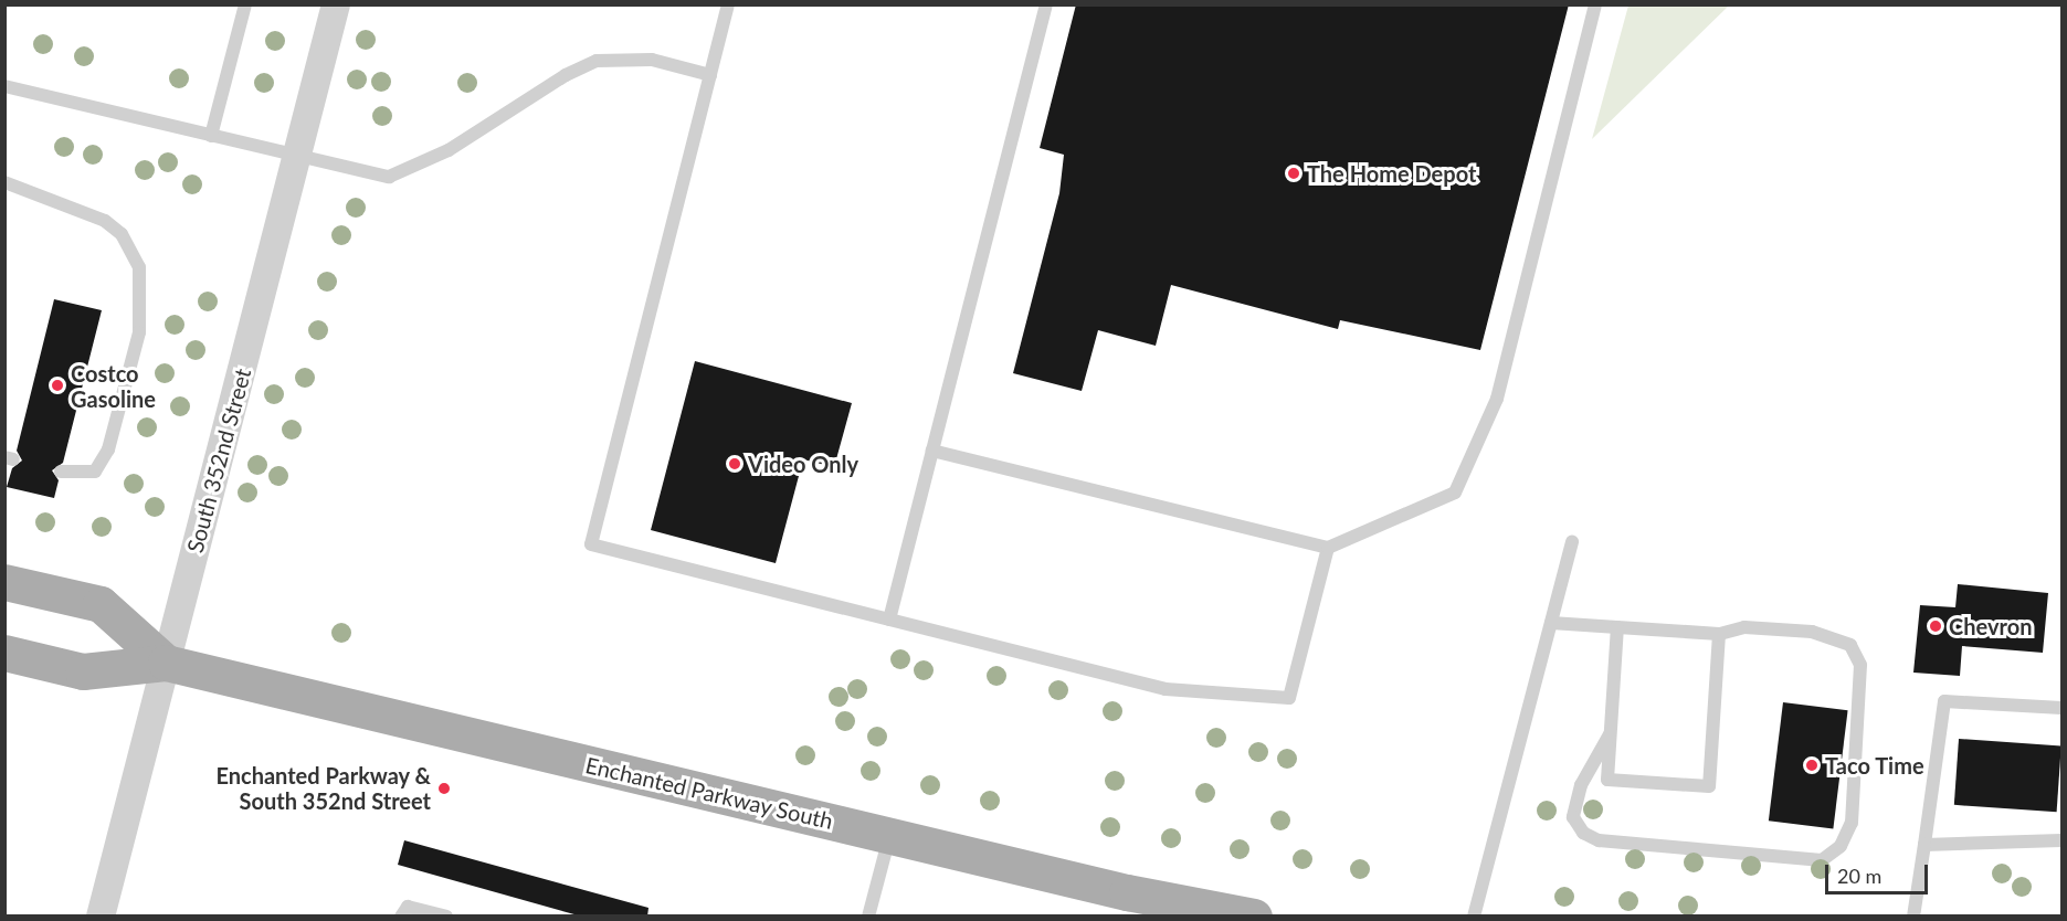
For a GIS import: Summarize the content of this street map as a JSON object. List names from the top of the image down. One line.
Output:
{"streets":{"main road":["Enchanted Parkway South"],"street":["South 352nd Street"]},"crossings":[["South 352nd Street","Enchanted Parkway South"]],"places":["The Home Depot","Costco Gasoline","Video Only","Chevron","Taco Time","Enchanted Parkway & South 352nd Street"],"scale_bar":"20 m"}
